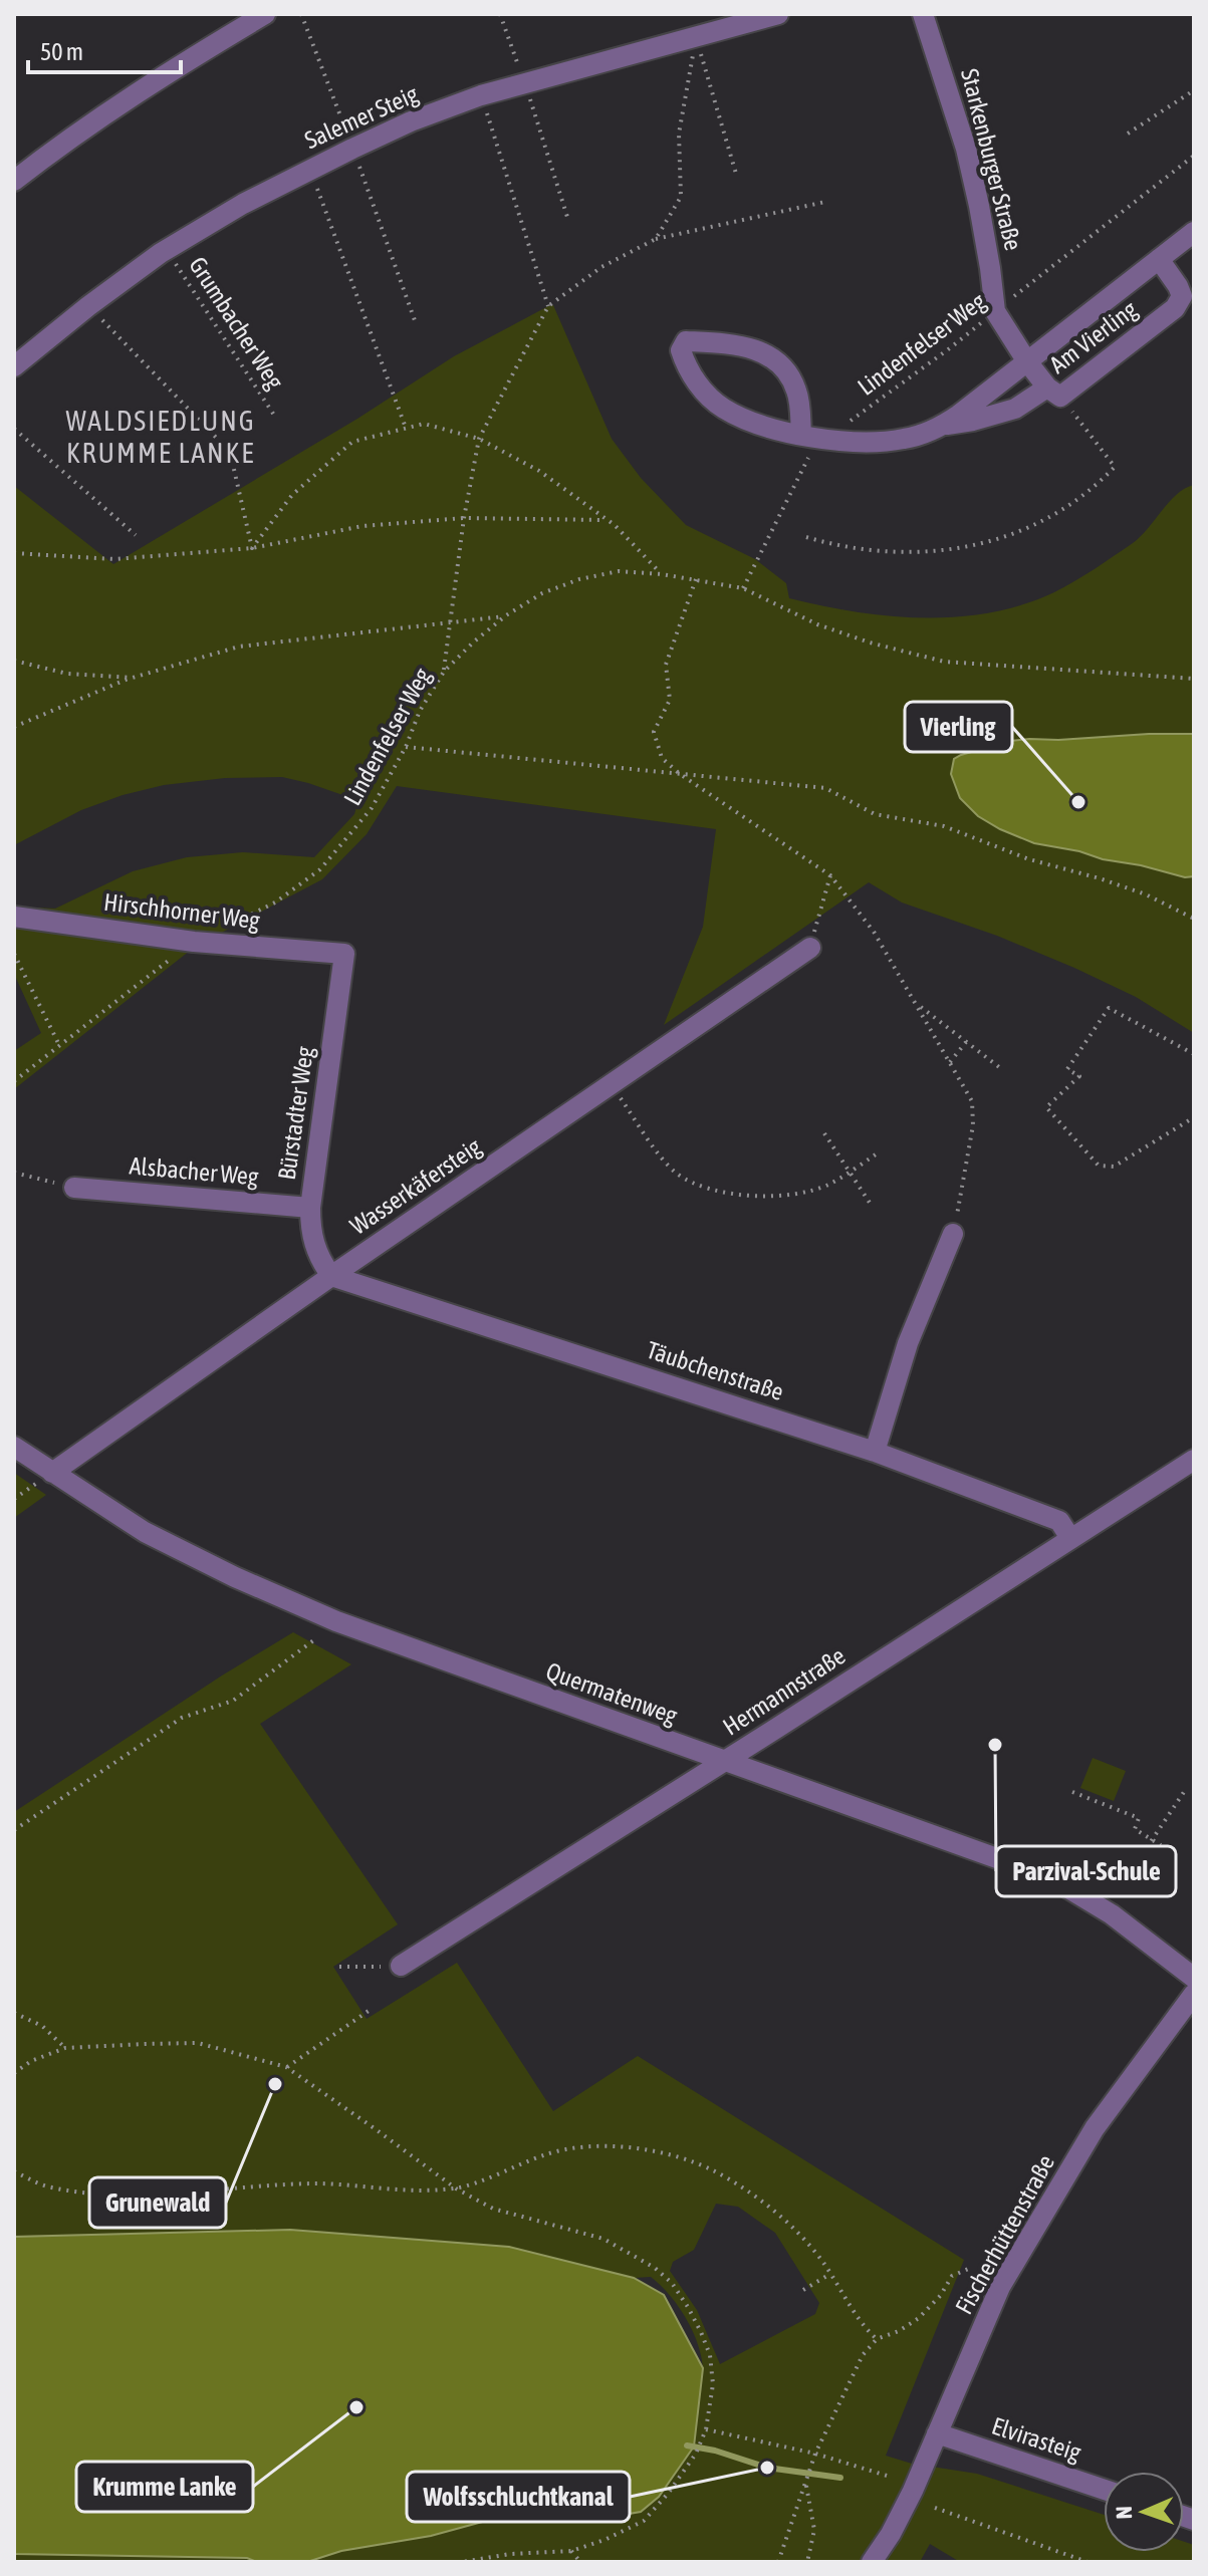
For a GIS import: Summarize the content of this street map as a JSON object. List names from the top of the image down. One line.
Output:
{"streets":{"street":["Salemer Steig","Starkenburger Straße","Am Vierling","Hirschhorner Weg","Bürstadter Weg","Alsbacher Weg","Wasserkäfersteig","Täubchenstraße","Hermannstraße","Quermatenweg","Fischerhüttenstraße","Elvirasteig"],"path":["Grumbacher Weg","Lindenfelser Weg"]},"crossings":[["Salemer Steig","Grumbacher Weg"],["Starkenburger Straße","Am Vierling"],["Starkenburger Straße","Lindenfelser Weg"],["Am Vierling","Lindenfelser Weg"],["Lindenfelser Weg","Hirschhorner Weg"],["Hirschhorner Weg","Bürstadter Weg"],["Bürstadter Weg","Alsbacher Weg"],["Bürstadter Weg","Wasserkäfersteig"],["Bürstadter Weg","Täubchenstraße"],["Wasserkäfersteig","Täubchenstraße"],["Wasserkäfersteig","Quermatenweg"],["Täubchenstraße","Hermannstraße"],["Hermannstraße","Quermatenweg"],["Fischerhüttenstraße","Elvirasteig"]],"districts":["WALDSIEDLUNG KRUMME LANKE"],"places":["Vierling","Parzival-Schule","Grunewald","Krumme Lanke","Wolfsschluchtkanal"],"scale_bar":"50 m","north":"left"}
